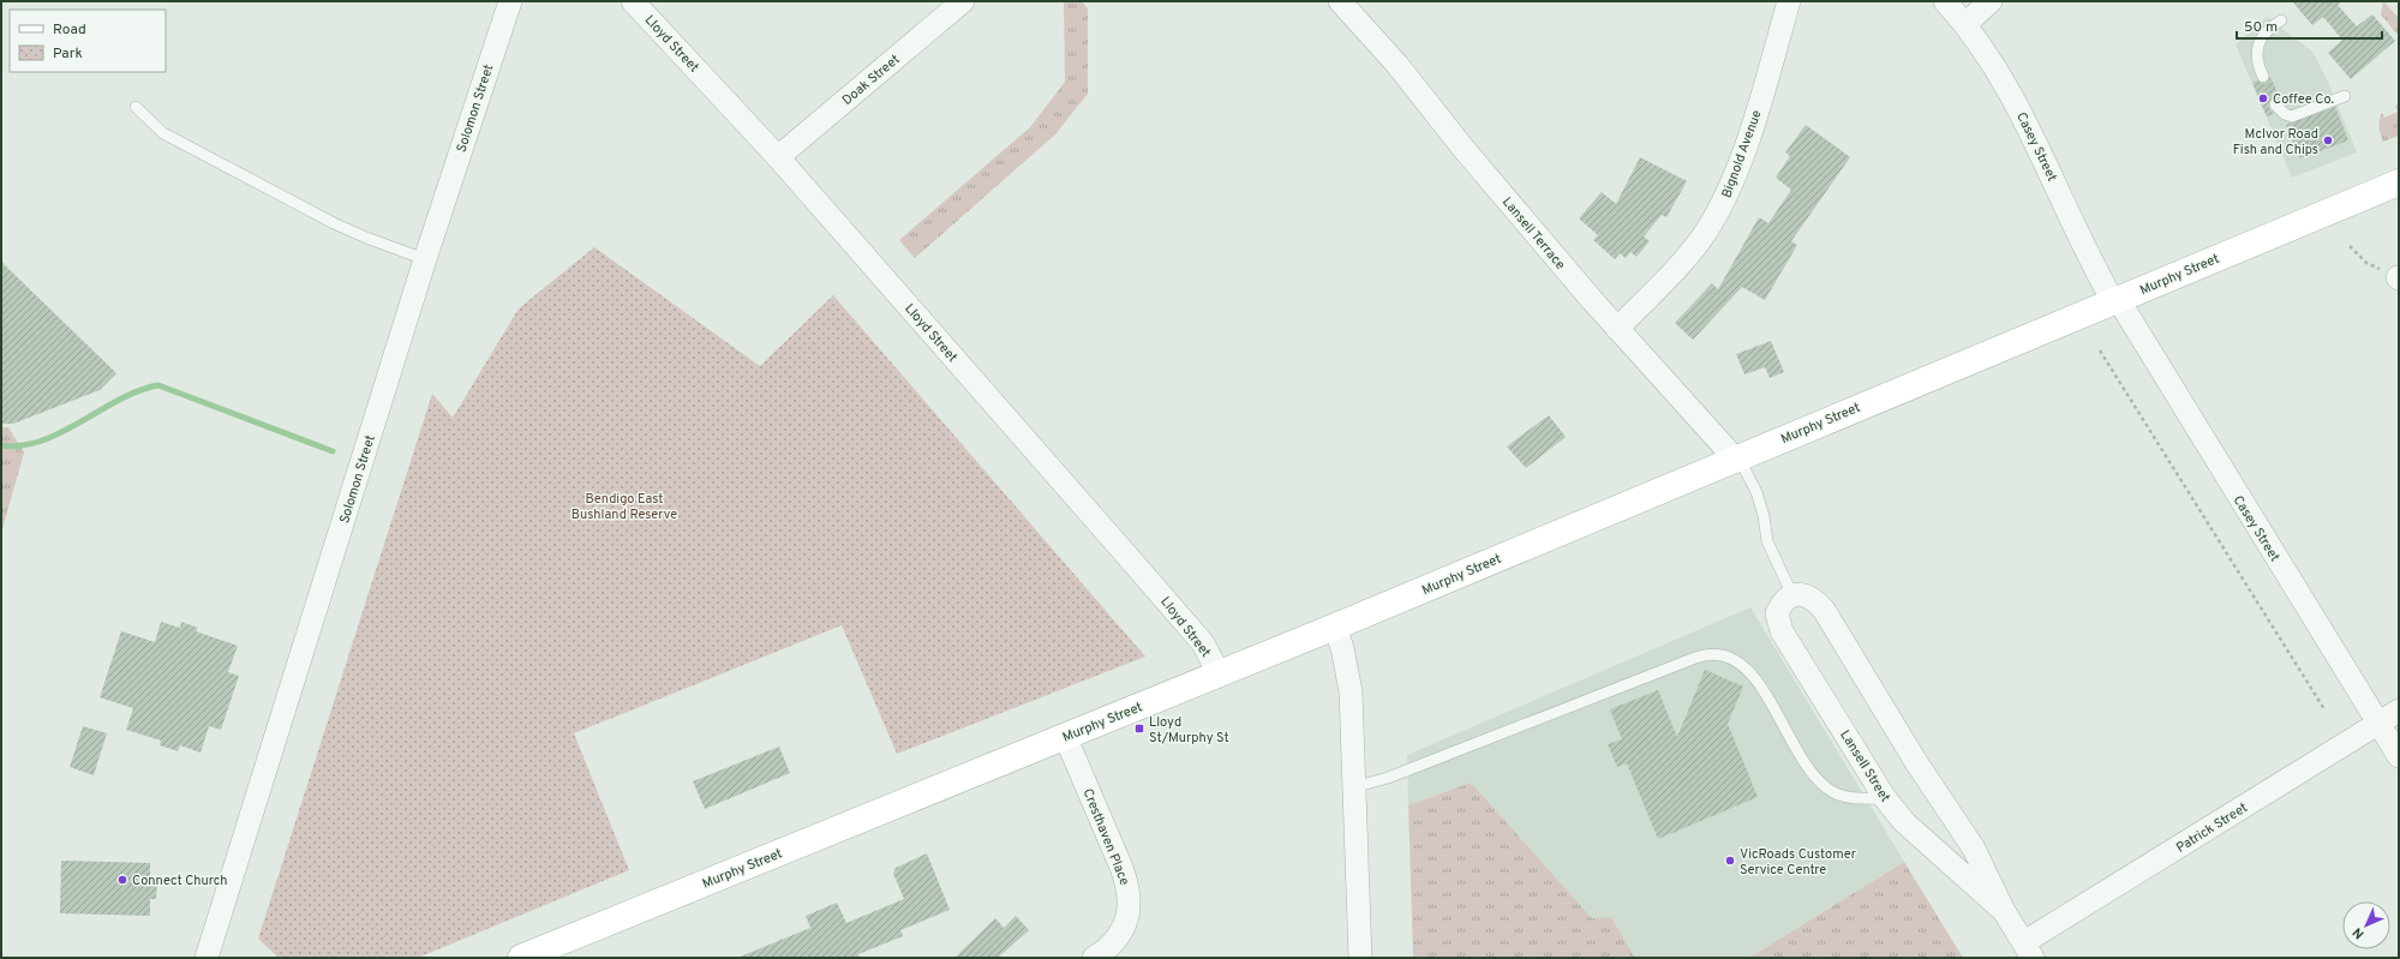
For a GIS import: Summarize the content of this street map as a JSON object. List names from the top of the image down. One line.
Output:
{"streets":{"street":["Lloyd Street","Doak Street","Solomon Street","Casey Street","Bignold Avenue","Lansell Terrace","Murphy Street","Lansell Street","Patrick Street","Cresthaven Place"]},"crossings":[["Lloyd Street","Doak Street"],["Lloyd Street","Murphy Street"],["Casey Street","Murphy Street"],["Casey Street","Patrick Street"],["Bignold Avenue","Lansell Terrace"],["Lansell Terrace","Murphy Street"],["Murphy Street","Cresthaven Place"],["Lansell Street","Patrick Street"]],"parks":["Bendigo East Bushland Reserve"],"places":{"other":["Coffee Co.","McIvor Road Fish and Chips","VicRoads Customer Service Centre","Connect Church"],"transit":["Lloyd St/Murphy St"]},"legend":["Road","Park"],"scale_bar":"50 m","north":"bottom left"}
